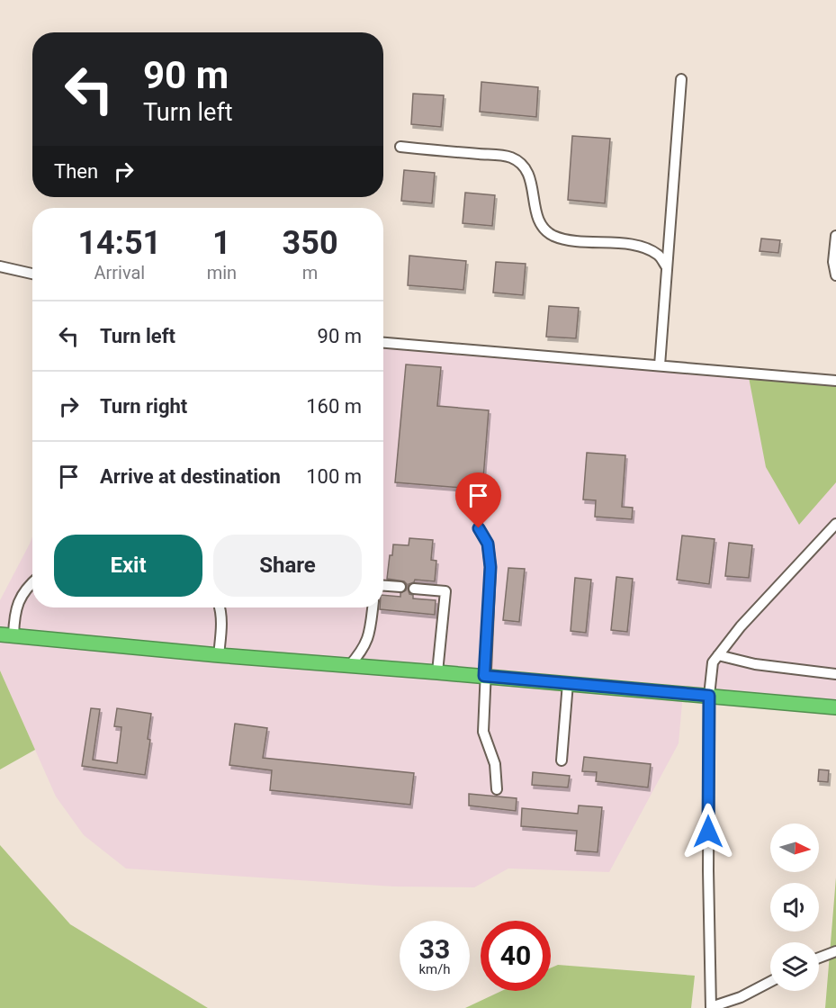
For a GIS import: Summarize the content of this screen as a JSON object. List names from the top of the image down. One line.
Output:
{"north":"right","page":{"turn":["90 m","Turn left"],"then":"Then","eta":["14:51","Arrival","1","min","350","m"],"list":[{"name":"Turn left","value":"90 m"},{"name":"Turn right","value":"160 m"},{"name":"Arrive at destination","value":"100 m"}],"buttons":["Exit","Share"],"speed":"33 km/h","limit":"40"}}
